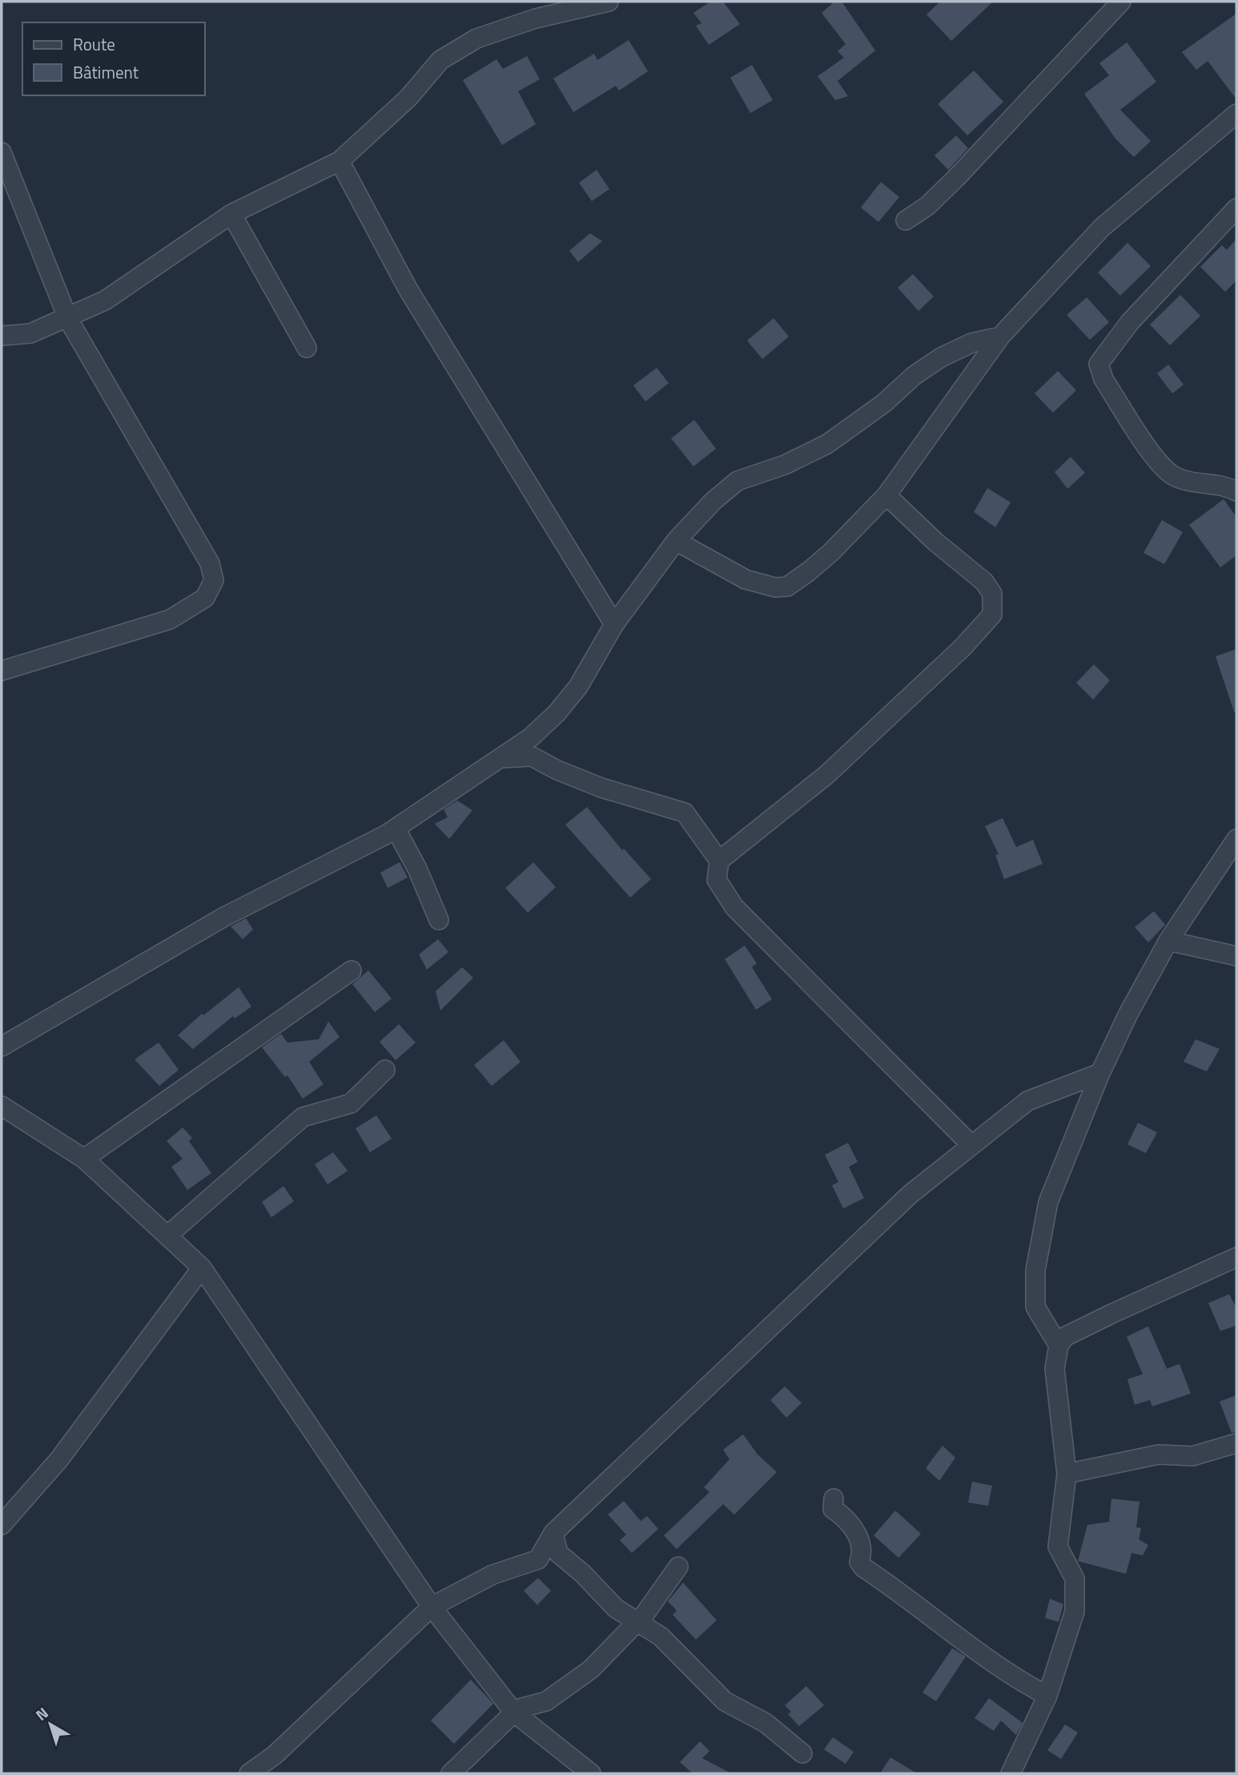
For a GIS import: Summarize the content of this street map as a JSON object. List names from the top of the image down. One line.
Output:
{"legend":["Route","Bâtiment"],"north":"top left"}
